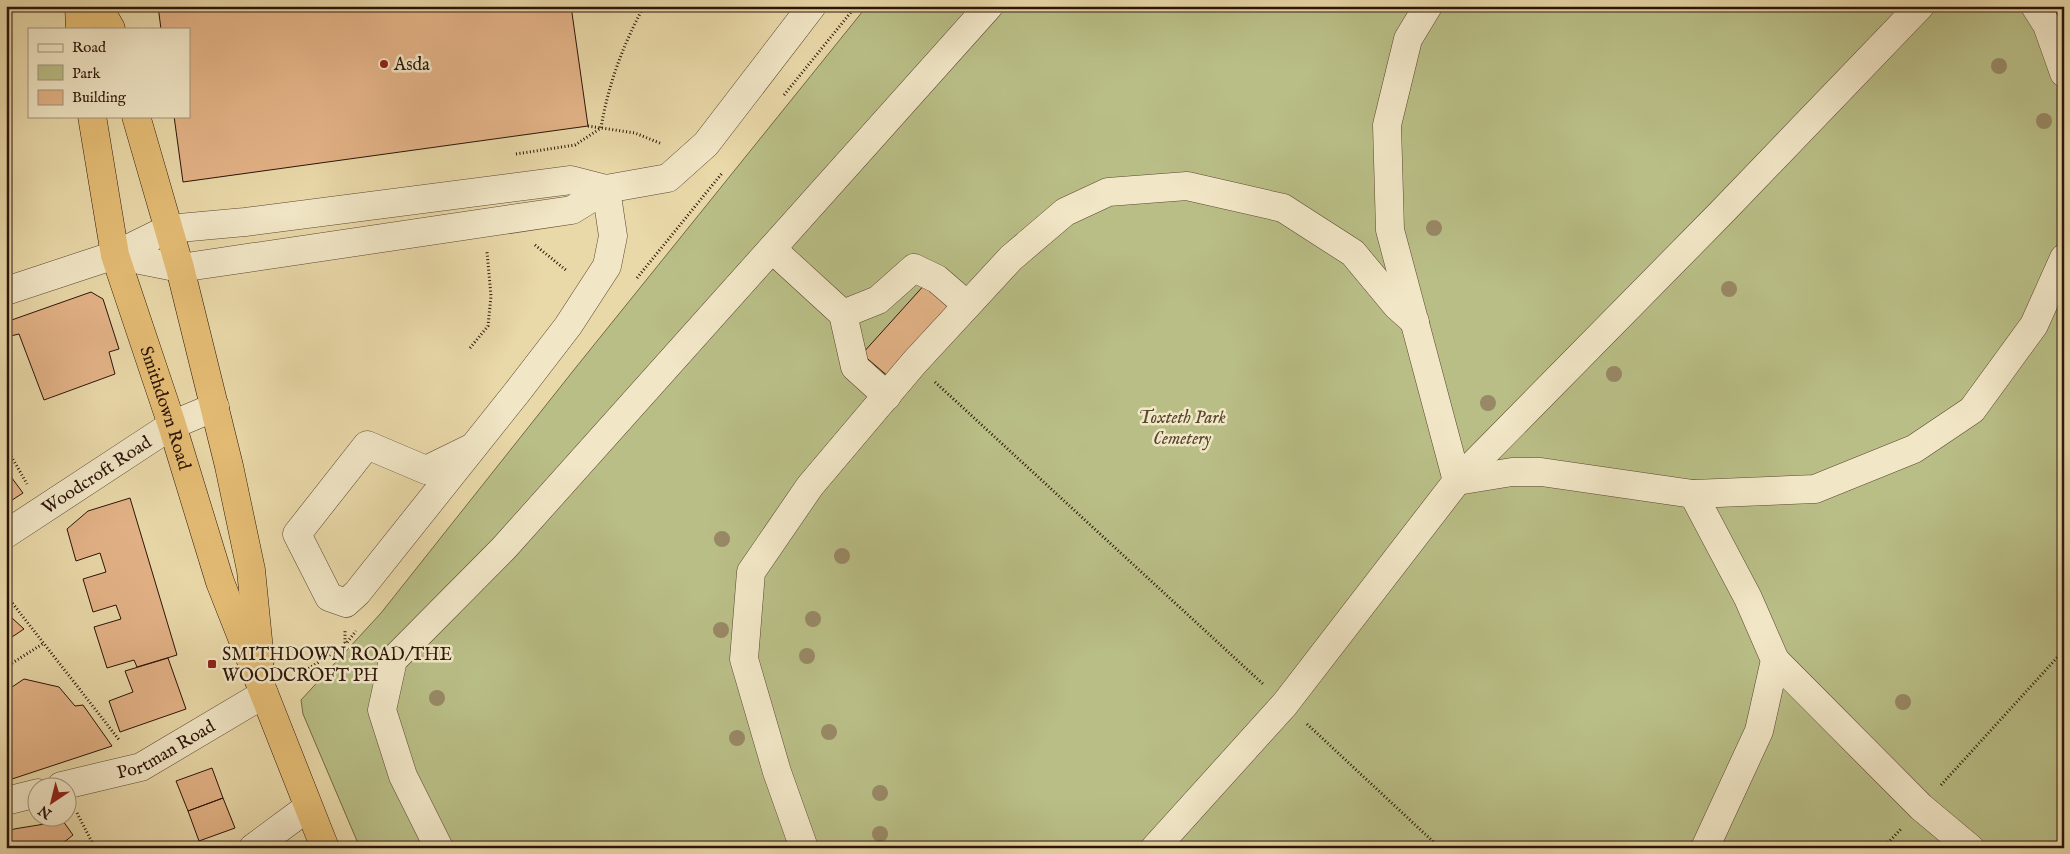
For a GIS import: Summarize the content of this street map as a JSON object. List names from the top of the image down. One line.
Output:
{"streets":{"highway":["Smithdown Road"],"street":["Woodcroft Road","Portman Road"]},"crossings":[["Smithdown Road","Woodcroft Road"],["Smithdown Road","Portman Road"]],"parks":["Toxteth Park Cemetery"],"places":{"other":["Asda"],"transit":["SMITHDOWN ROAD/THE WOODCROFT PH"]},"legend":["Road","Park","Building"],"north":"bottom left"}
